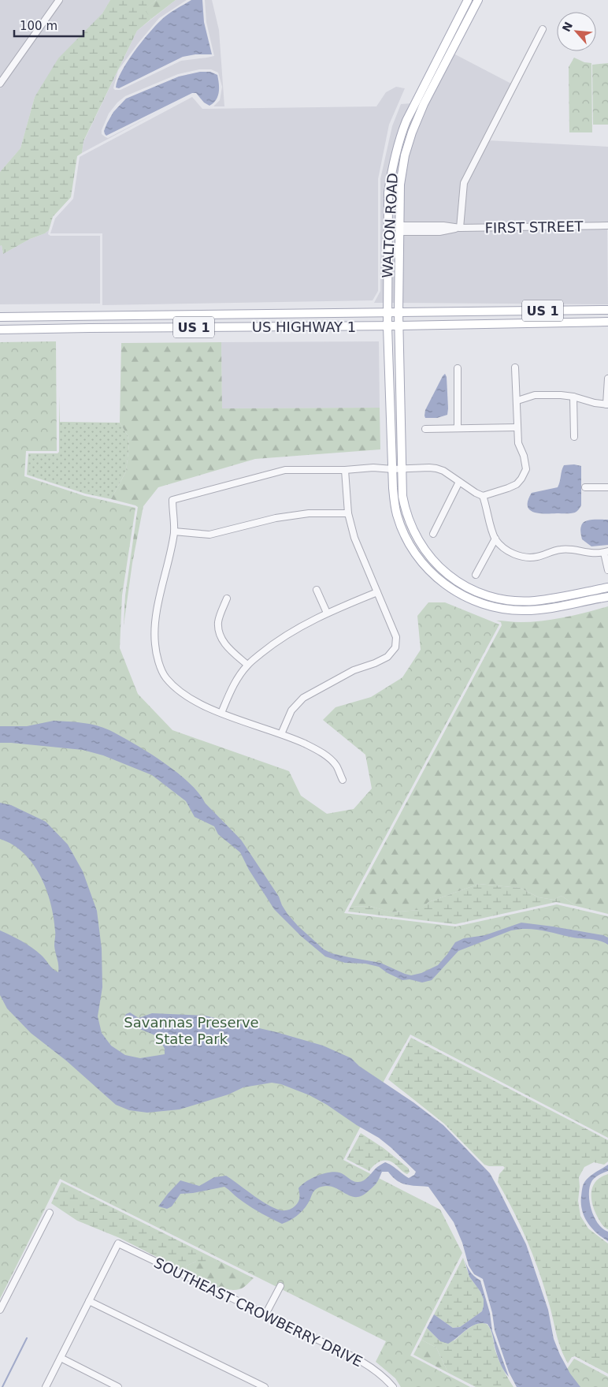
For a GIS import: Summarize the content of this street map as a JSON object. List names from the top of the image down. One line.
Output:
{"streets":{"main road":["WALTON ROAD","US 1","US HIGHWAY 1"],"street":["FIRST STREET","SOUTHEAST CROWBERRY DRIVE"]},"crossings":[["WALTON ROAD","FIRST STREET"],["WALTON ROAD","US HIGHWAY 1"]],"parks":["Savannas Preserve State Park"],"scale_bar":"100 m","north":"top left"}
